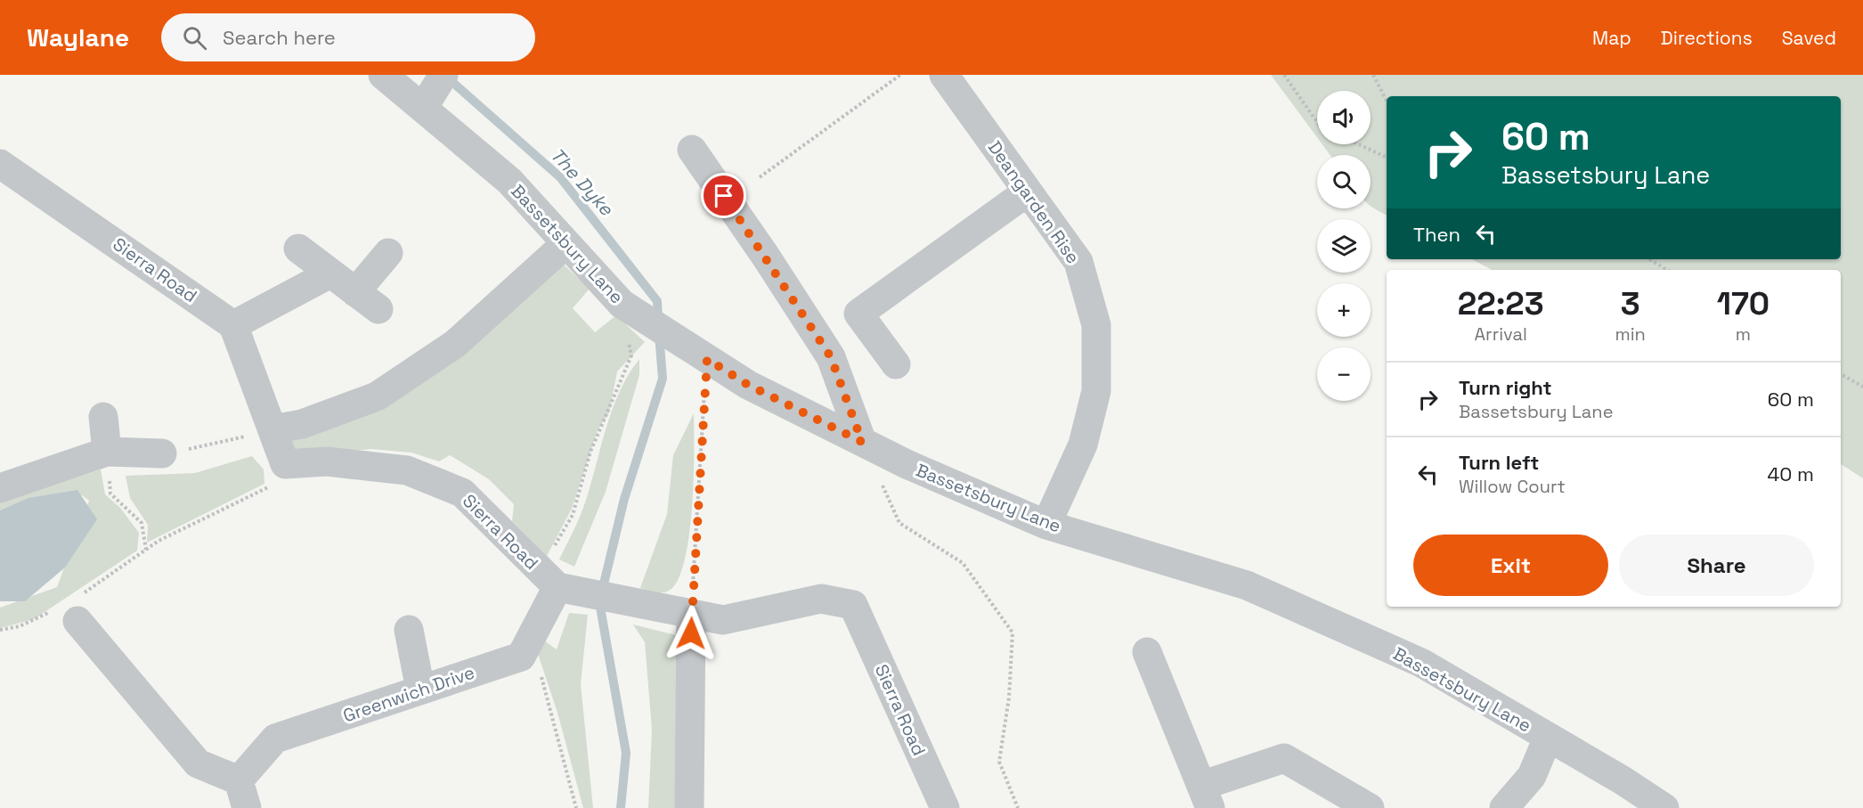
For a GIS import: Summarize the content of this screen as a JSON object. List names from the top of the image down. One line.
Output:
{"streets":{"street":["Deangarden Rise","Bassetsbury Lane","Sierra Road","Greenwich Drive"]},"crossings":[["Deangarden Rise","Bassetsbury Lane"],["Sierra Road","Greenwich Drive"]],"water":["The Dyke"],"page":{"header":"Waylane","search":"Search here","nav":["Map","Directions","Saved"],"map_buttons":["+","−"],"turn":["60 m","Bassetsbury Lane"],"then":"Then","eta":["22:23","Arrival","3","min","170","m"],"list":[{"name":"Turn right","note":"Bassetsbury Lane","value":"60 m"},{"name":"Turn left","note":"Willow Court","value":"40 m"}],"buttons":["Exit","Share"]}}
